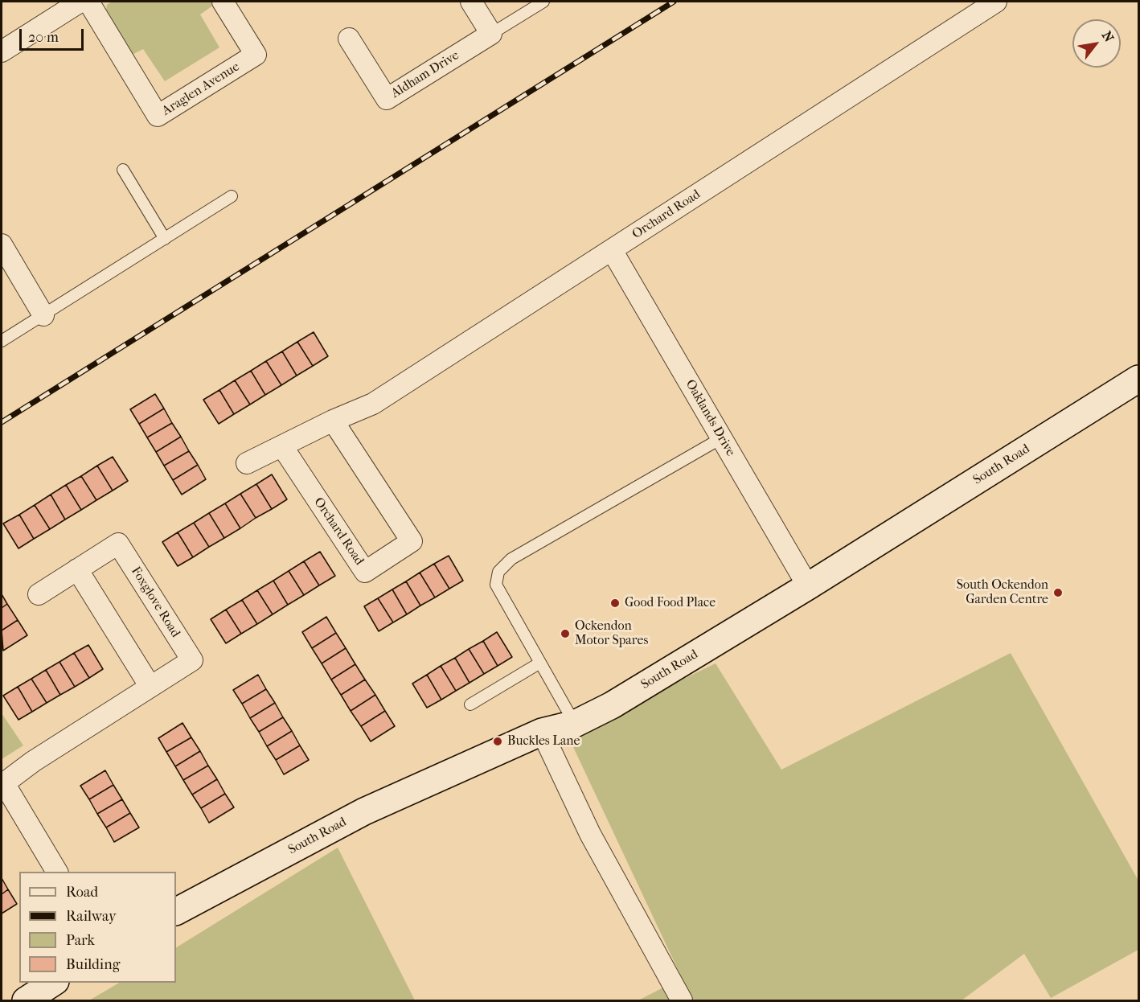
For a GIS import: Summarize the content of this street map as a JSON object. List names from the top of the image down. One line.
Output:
{"streets":{"main road":["South Road"],"street":["Aldham Drive","Araglen Avenue","Orchard Road","Oaklands Drive","Foxglove Road"]},"crossings":[["Orchard Road","Oaklands Drive"],["Oaklands Drive","South Road"]],"places":["South Ockendon Garden Centre","Good Food Place","Ockendon Motor Spares","Buckles Lane"],"legend":["Road","Railway","Park","Building"],"scale_bar":"20 m","north":"top right"}
